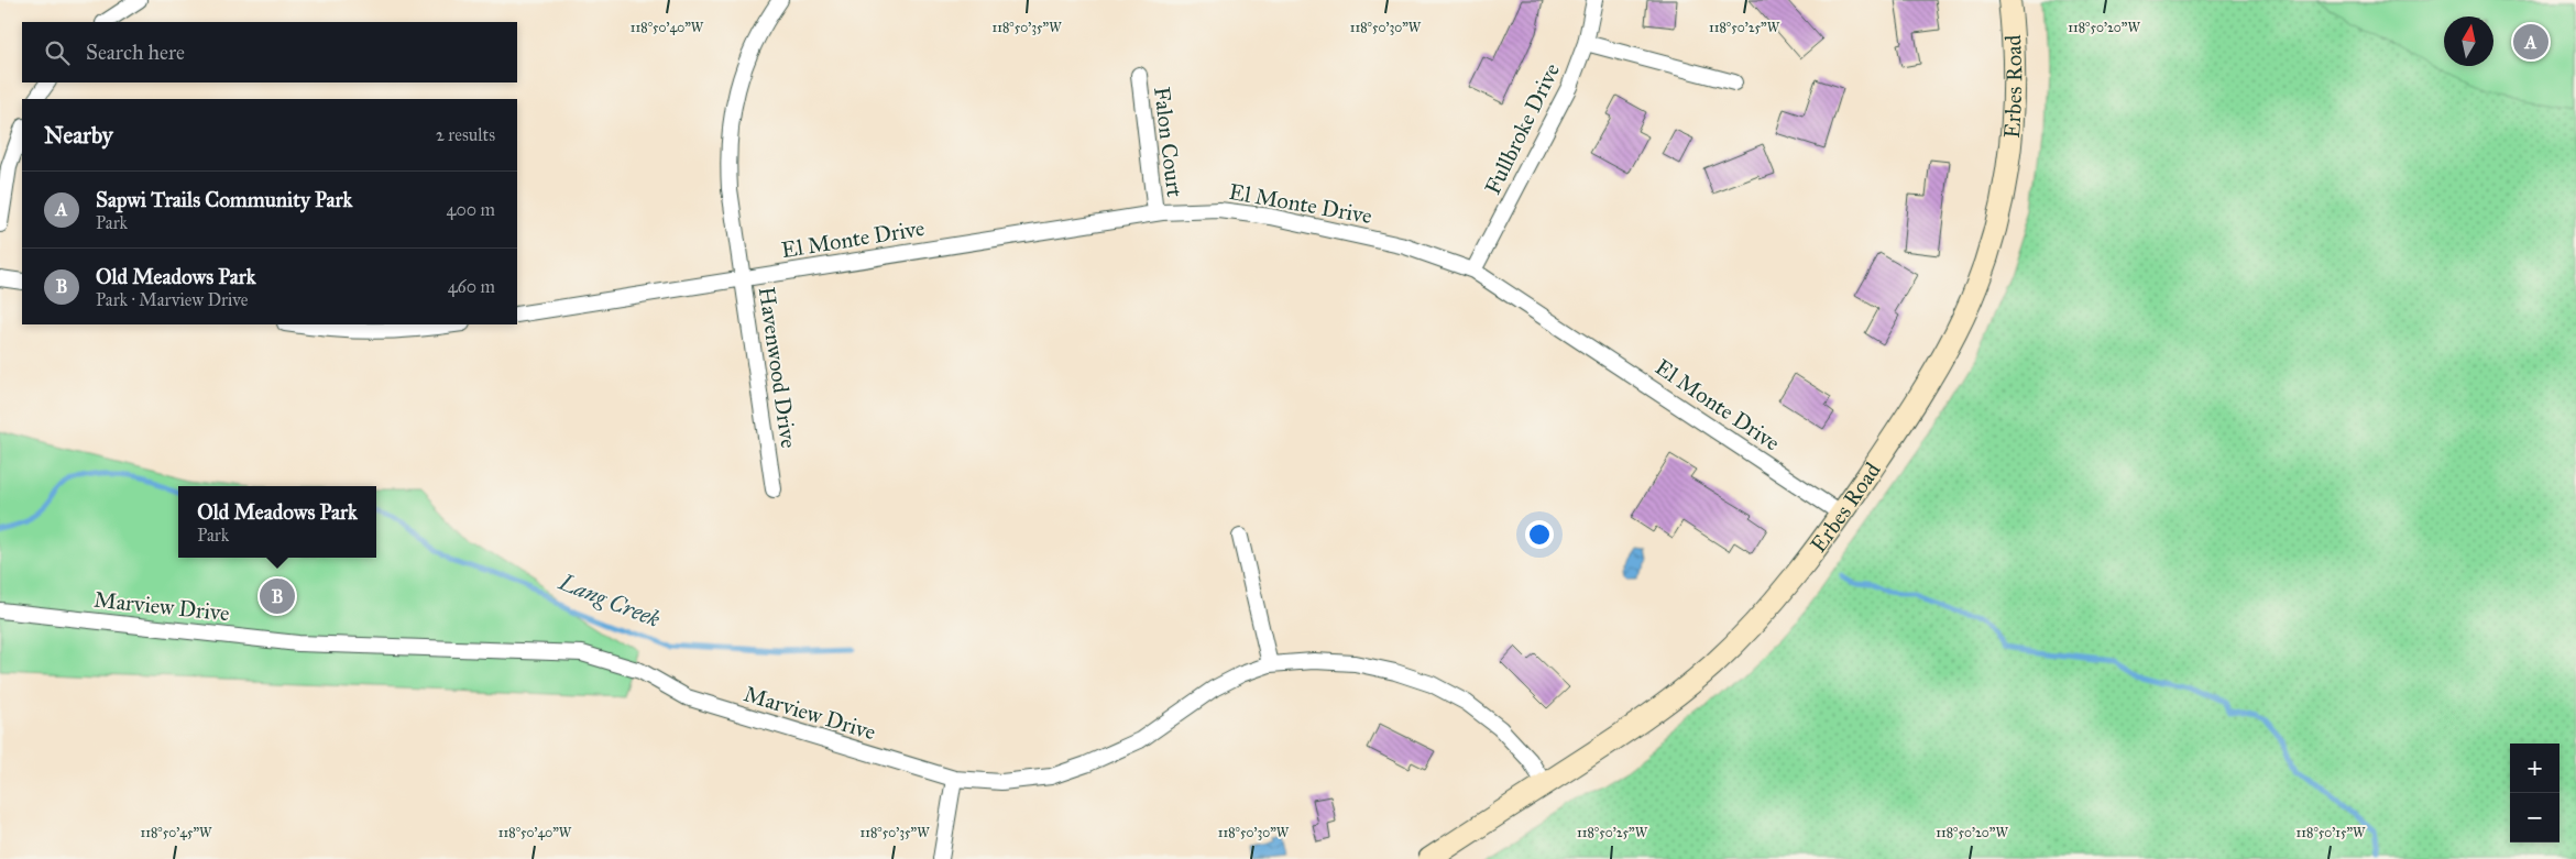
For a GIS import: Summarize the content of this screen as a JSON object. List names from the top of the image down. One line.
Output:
{"streets":{"main road":["Erbes Road"],"street":["Fullbroke Drive","Falon Court","El Monte Drive","Havenwood Drive","Marview Drive"]},"crossings":[["Erbes Road","El Monte Drive"],["Erbes Road","Marview Drive"],["Fullbroke Drive","El Monte Drive"],["Falon Court","El Monte Drive"],["El Monte Drive","Havenwood Drive"]],"water":["Lang Creek"],"north":"top","page":{"pins":["A","B"],"search":"Search here","heading":["Nearby","2 results"],"list":[{"mark":"A","name":"Sapwi Trails Community Park","note":"Park","value":"400 m"},{"mark":"B","name":"Old Meadows Park","note":"Park · Marview Drive","value":"460 m"}],"popup":["Old Meadows Park","Park"],"map_buttons":["+","−"]},"coordinates":["118°50'40\"W","118°50'35\"W","118°50'30\"W","118°50'25\"W","118°50'20\"W","118°50'45\"W","118°50'15\"W"]}
